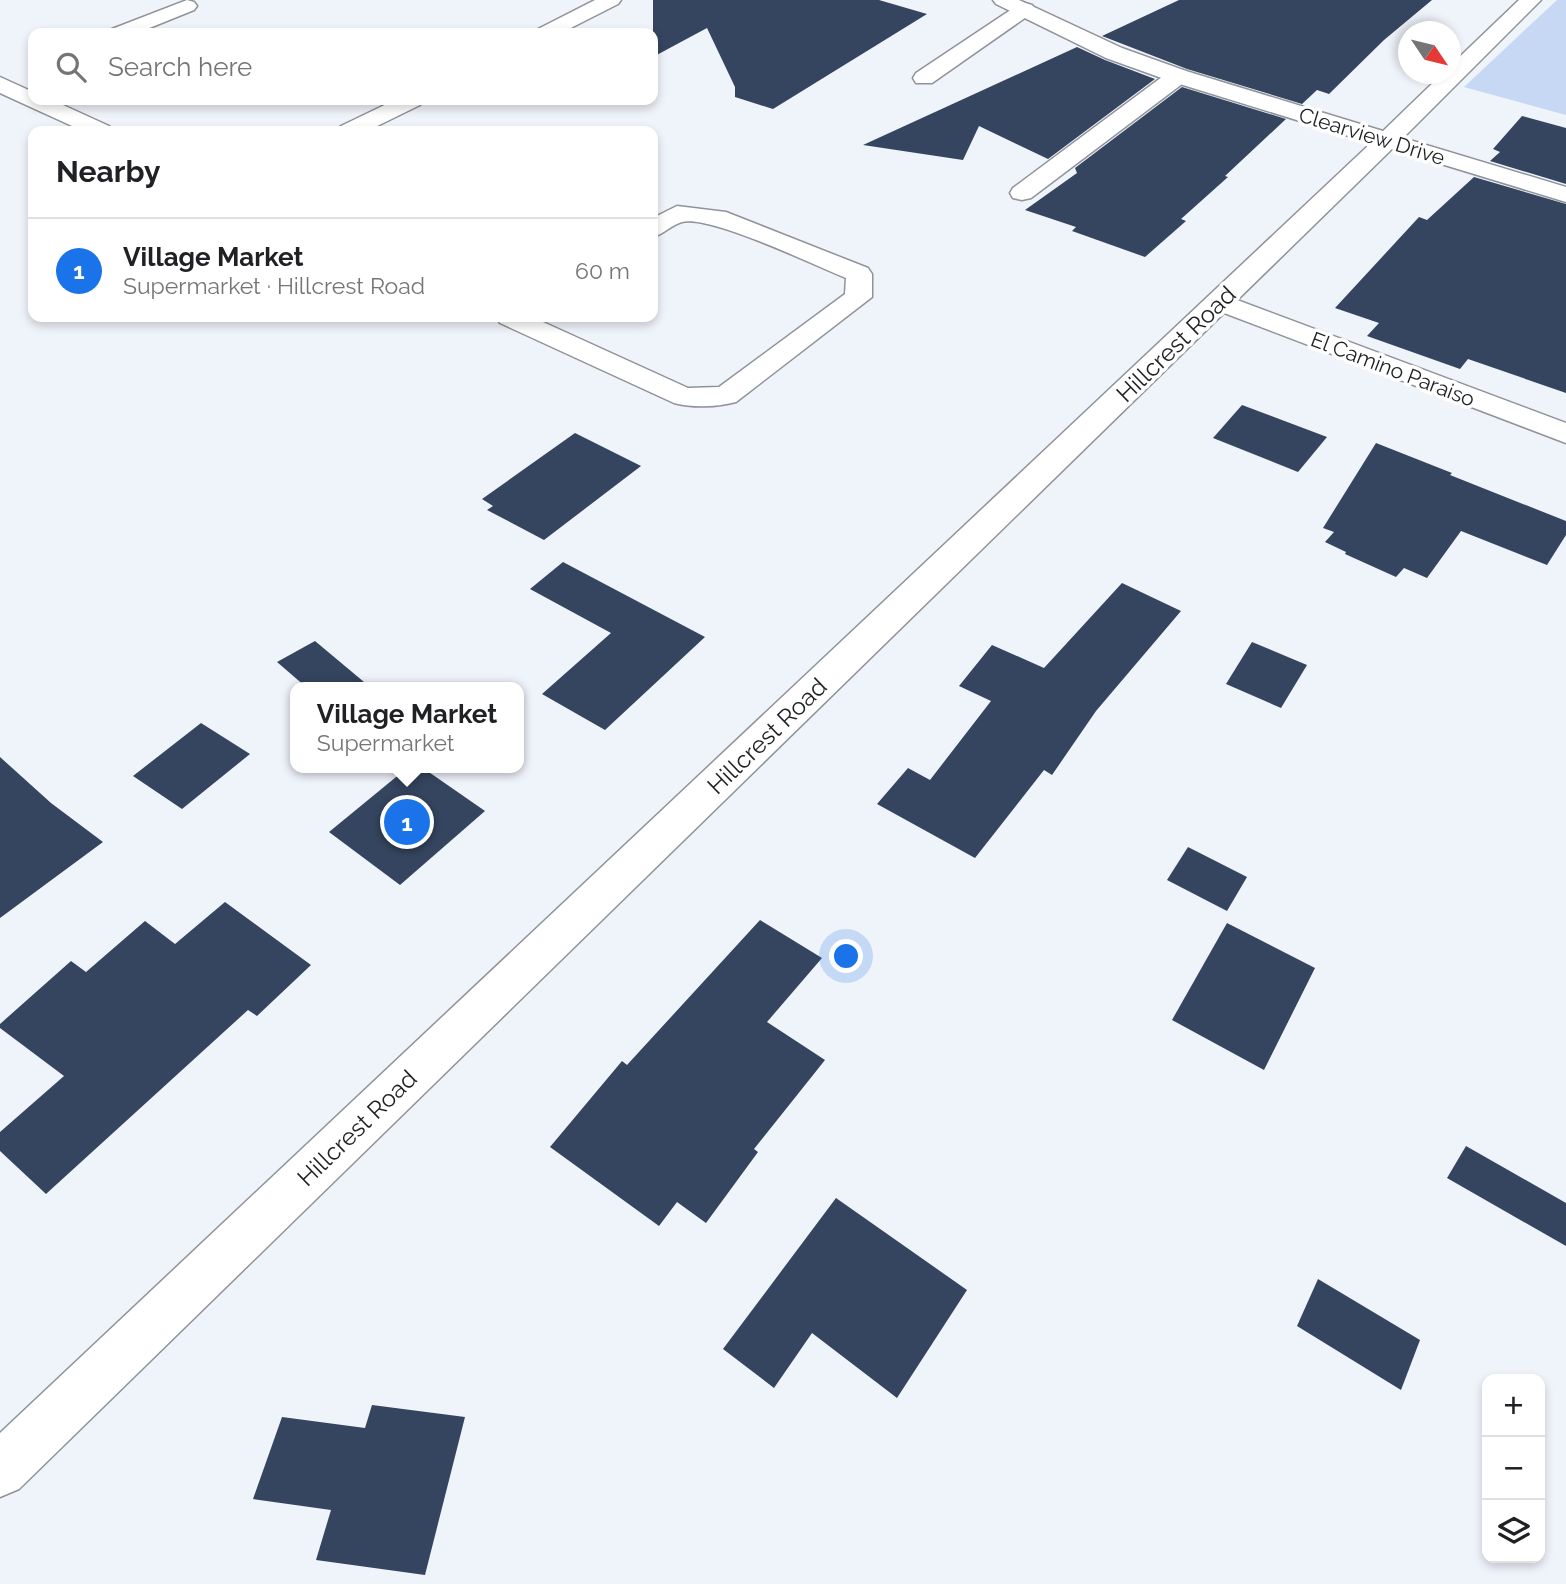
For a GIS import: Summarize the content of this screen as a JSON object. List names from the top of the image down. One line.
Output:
{"streets":{"street":["Clearview Drive","Hillcrest Road","El Camino Paraiso"]},"crossings":[["Clearview Drive","Hillcrest Road"],["Hillcrest Road","El Camino Paraiso"]],"north":"bottom right","page":{"search":"Search here","heading":"Nearby","list":[{"mark":"1","name":"Village Market","note":"Supermarket · Hillcrest Road","value":"60 m"}],"popup":["Village Market","Supermarket"],"pins":"1","map_buttons":["+","−"]}}
